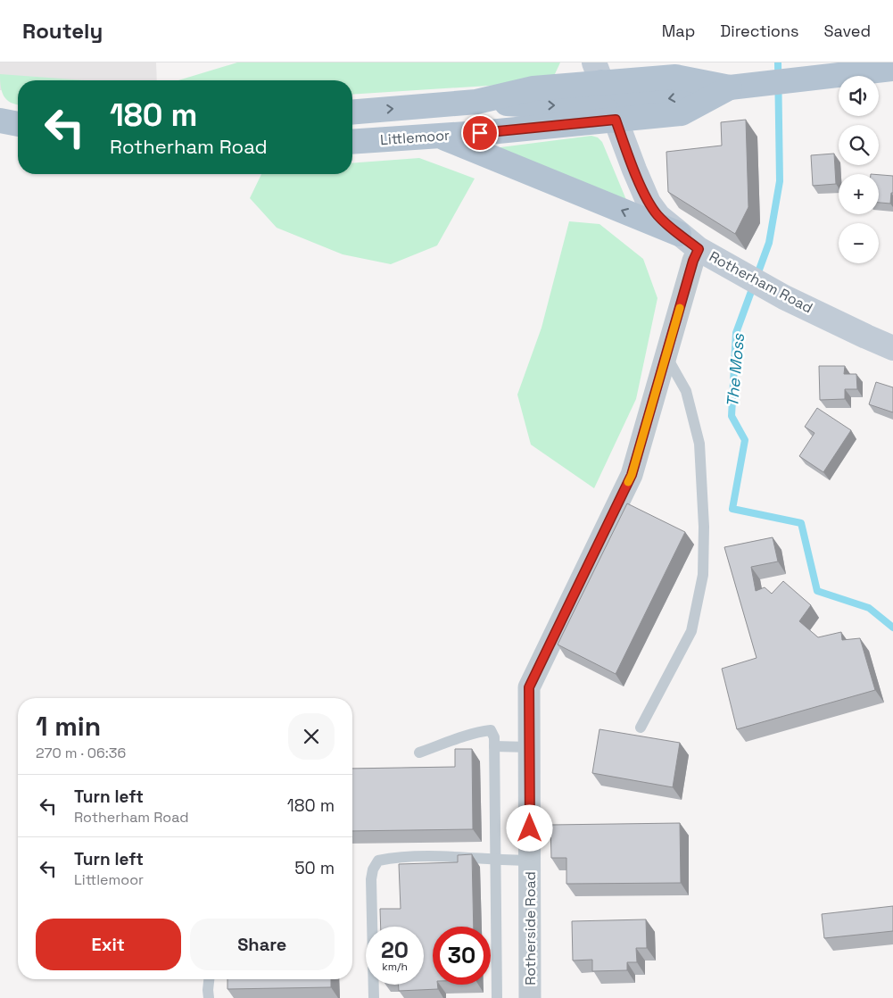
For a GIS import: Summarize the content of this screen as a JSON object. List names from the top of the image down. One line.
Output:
{"streets":{"main road":["Littlemoor","Rotherham Road"],"street":["Rotherside Road"]},"crossings":[["Littlemoor","Rotherham Road"],["Rotherham Road","Rotherside Road"]],"water":["The Moss"],"page":{"header":"Routely","nav":["Map","Directions","Saved"],"map_buttons":["+","−"],"turn":["180 m","Rotherham Road"],"heading":["1 min","270 m · 06:36"],"list":[{"name":"Turn left","note":"Rotherham Road","value":"180 m"},{"name":"Turn left","note":"Littlemoor","value":"50 m"}],"buttons":["Exit","Share"],"speed":"20 km/h","limit":"30"}}
